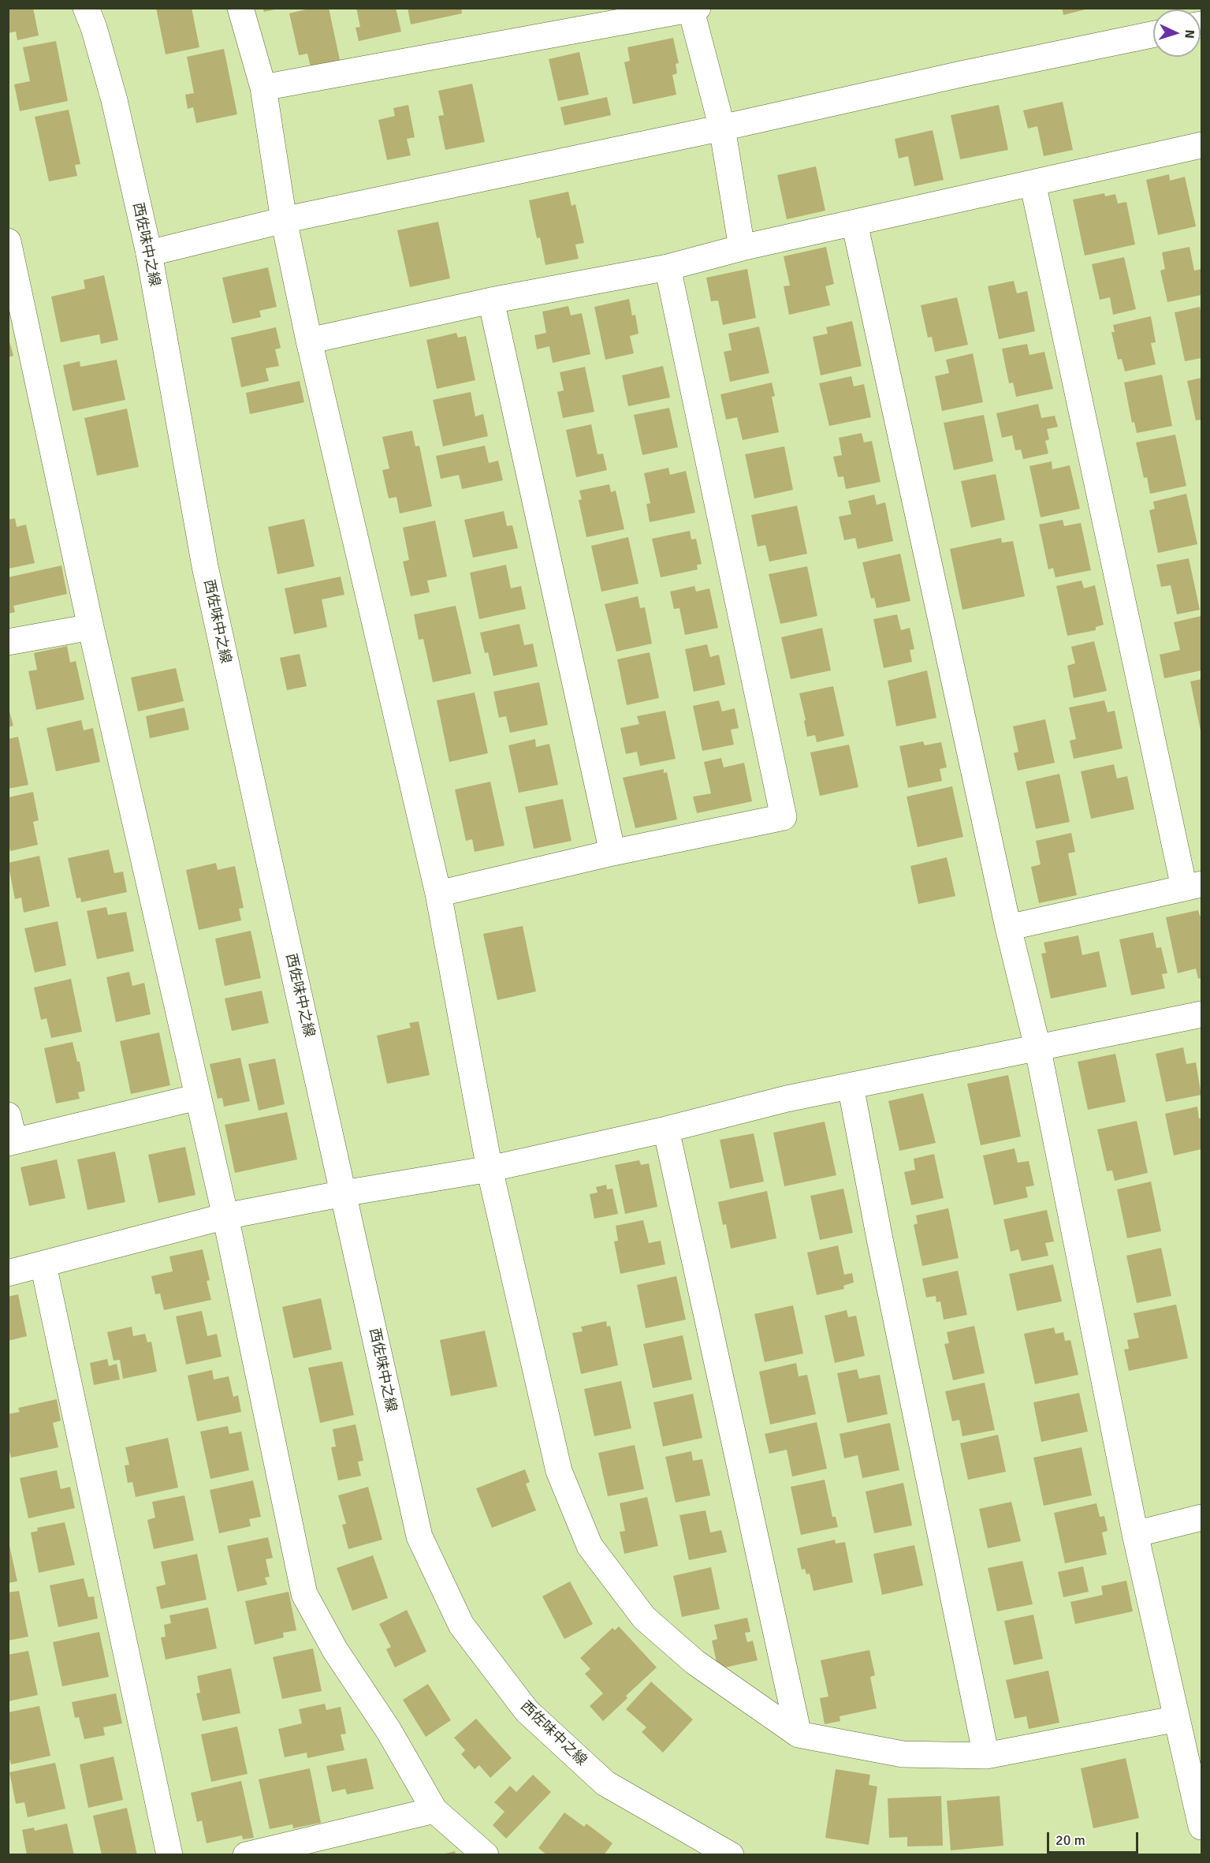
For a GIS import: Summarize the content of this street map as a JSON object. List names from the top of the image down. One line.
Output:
{"streets":{"street":["西佐味中之線"]},"scale_bar":"20 m","north":"right"}
